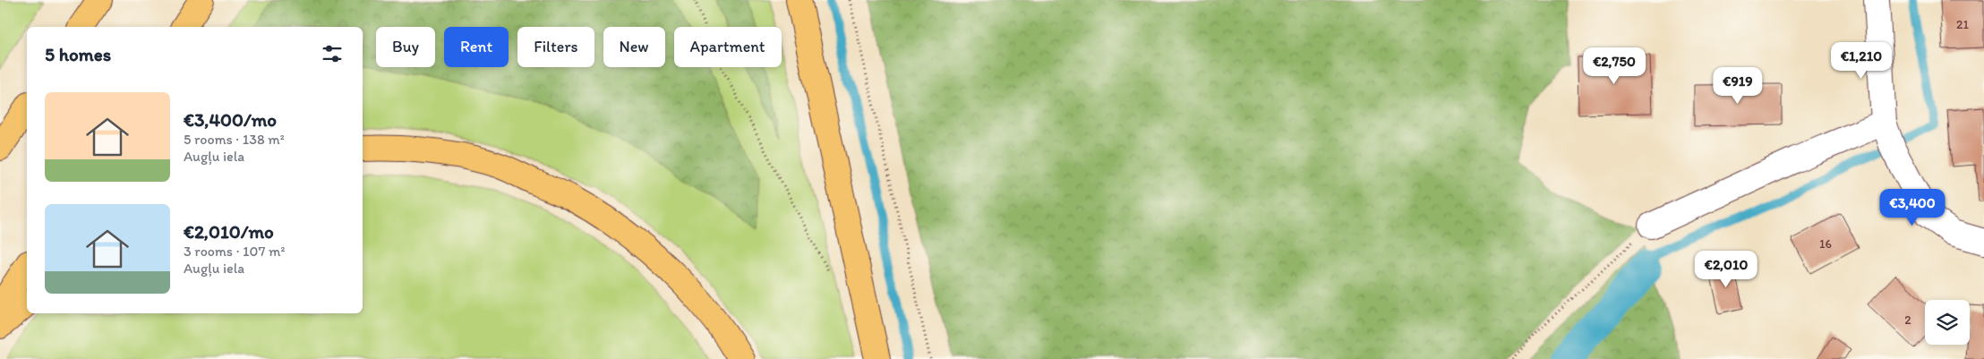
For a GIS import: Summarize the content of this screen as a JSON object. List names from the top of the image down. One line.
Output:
{"house_numbers":["21","16","2"],"page":{"chip":["Buy","Rent","Filters","New","Apartment"],"heading":"5 homes","price":["€1,210","€2,750","€919","€3,400","€2,010"],"list":[{"name":"€3,400/mo","note":"5 rooms · 138 m² · Augļu iela"},{"name":"€2,010/mo","note":"3 rooms · 107 m² · Augļu iela"}]}}
